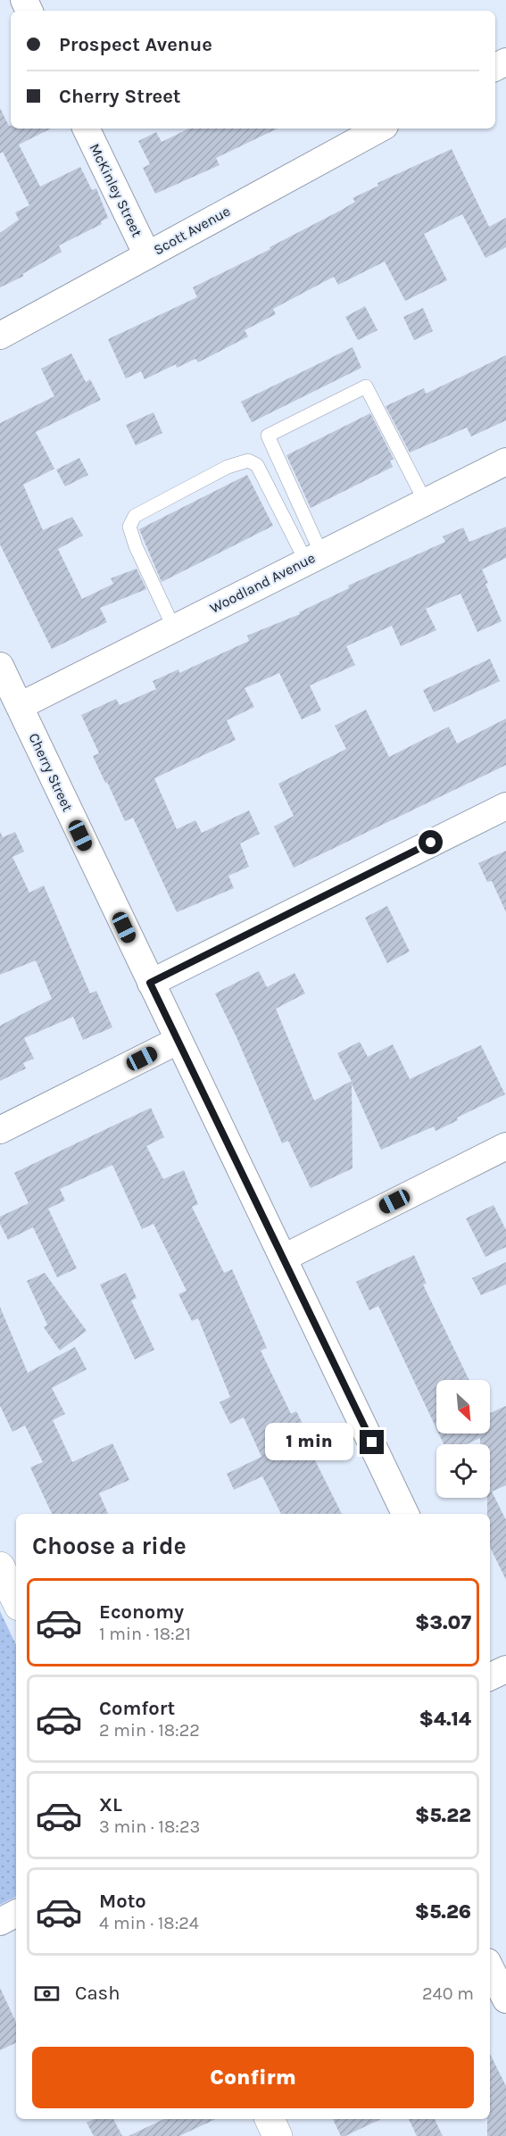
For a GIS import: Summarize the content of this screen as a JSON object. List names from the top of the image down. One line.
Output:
{"streets":{"street":["McKinley Street","Scott Avenue","Woodland Avenue","Cherry Street"]},"crossings":[["McKinley Street","Scott Avenue"],["Woodland Avenue","Cherry Street"]],"north":"bottom right","page":{"banner":["Prospect Avenue","Cherry Street"],"bubble":"1 min","heading":"Choose a ride","list":[{"name":"Economy","note":"1 min · 18:21","value":"$3.07"},{"name":"Comfort","note":"2 min · 18:22","value":"$4.14"},{"name":"XL","note":"3 min · 18:23","value":"$5.22"},{"name":"Moto","note":"4 min · 18:24","value":"$5.26"}],"pay":["Cash","240 m"],"buttons":"Confirm"}}
